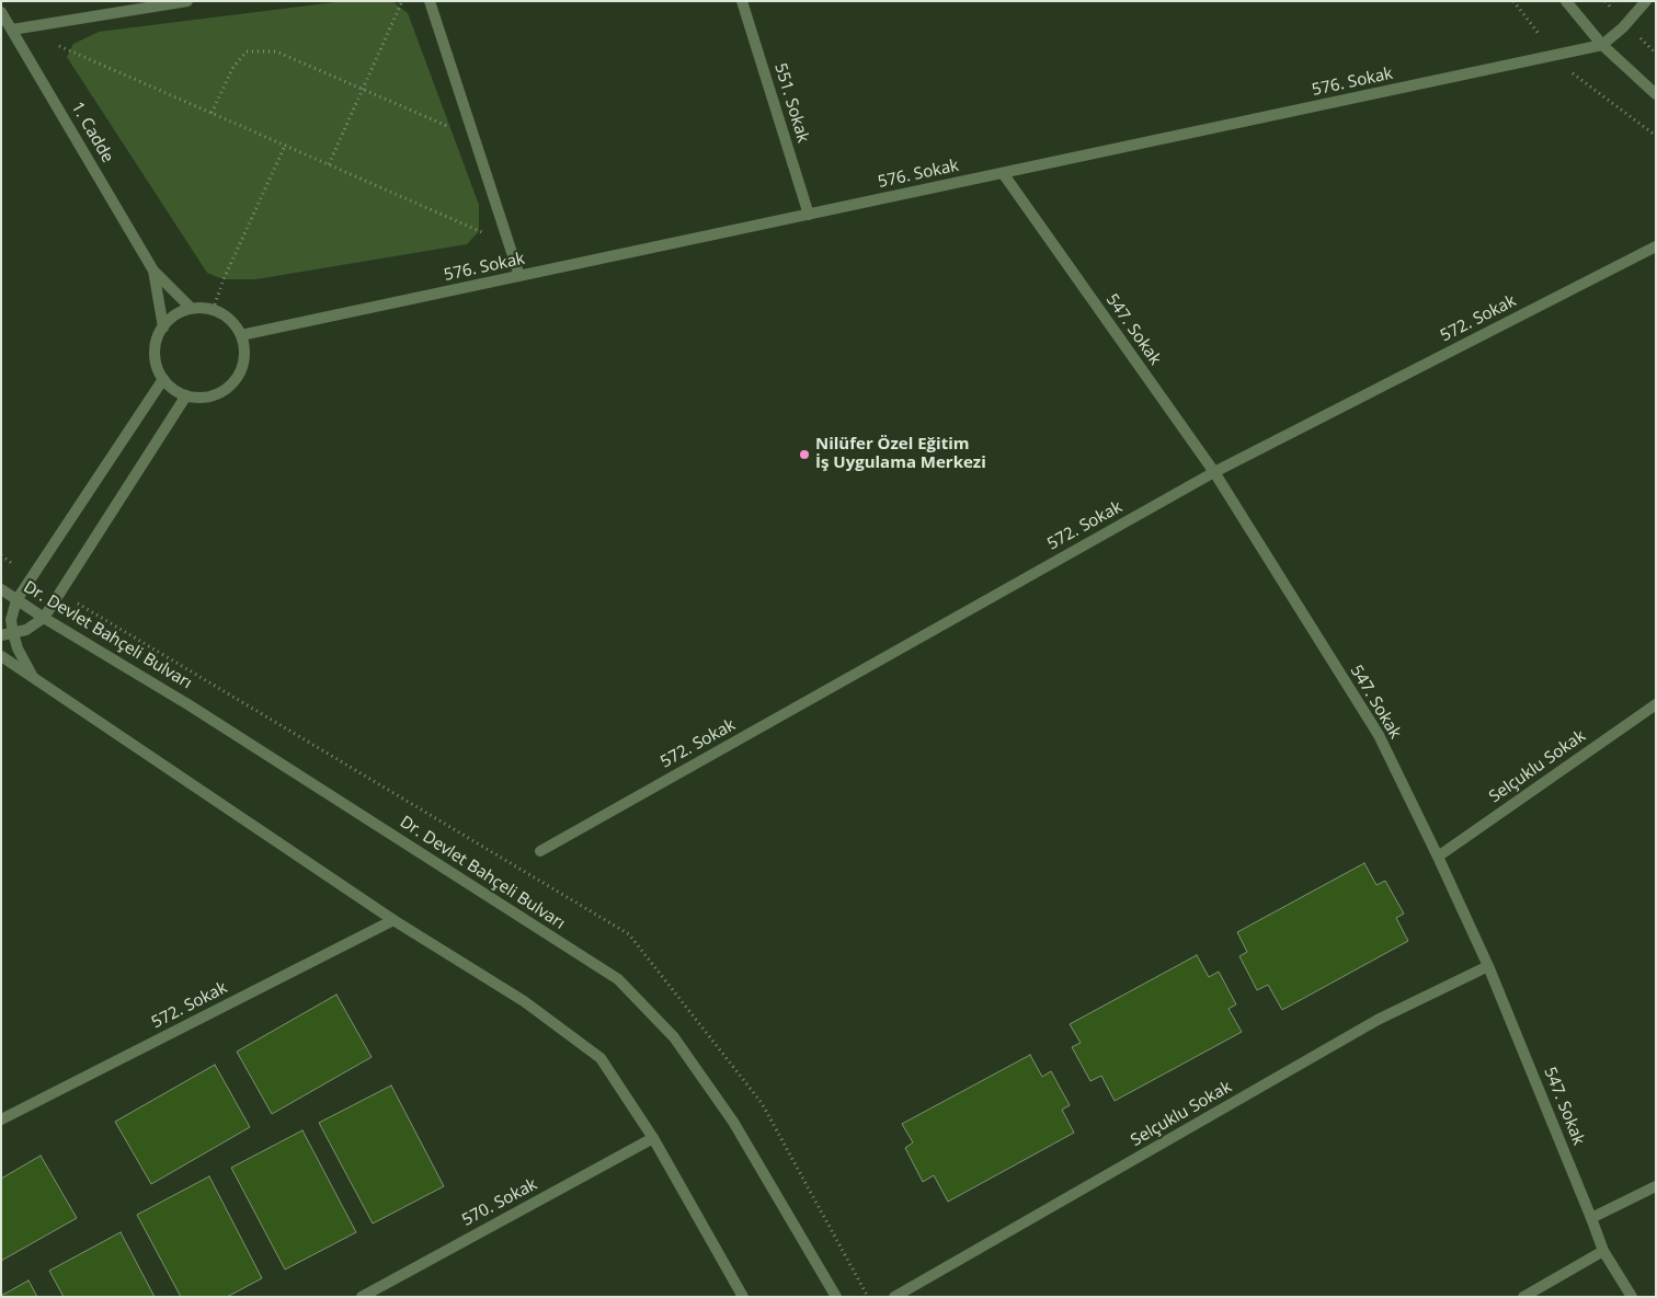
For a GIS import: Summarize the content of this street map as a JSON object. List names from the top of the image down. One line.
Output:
{"streets":{"street":["576. Sokak","551. Sokak","1. Cadde","572. Sokak","547. Sokak","Dr. Devlet Bahçeli Bulvarı","Selçuklu Sokak","570. Sokak"]},"crossings":[["576. Sokak","551. Sokak"],["576. Sokak","547. Sokak"],["572. Sokak","547. Sokak"],["547. Sokak","Selçuklu Sokak"]],"places":["Nilüfer Özel Eğitim İş Uygulama Merkezi"]}
